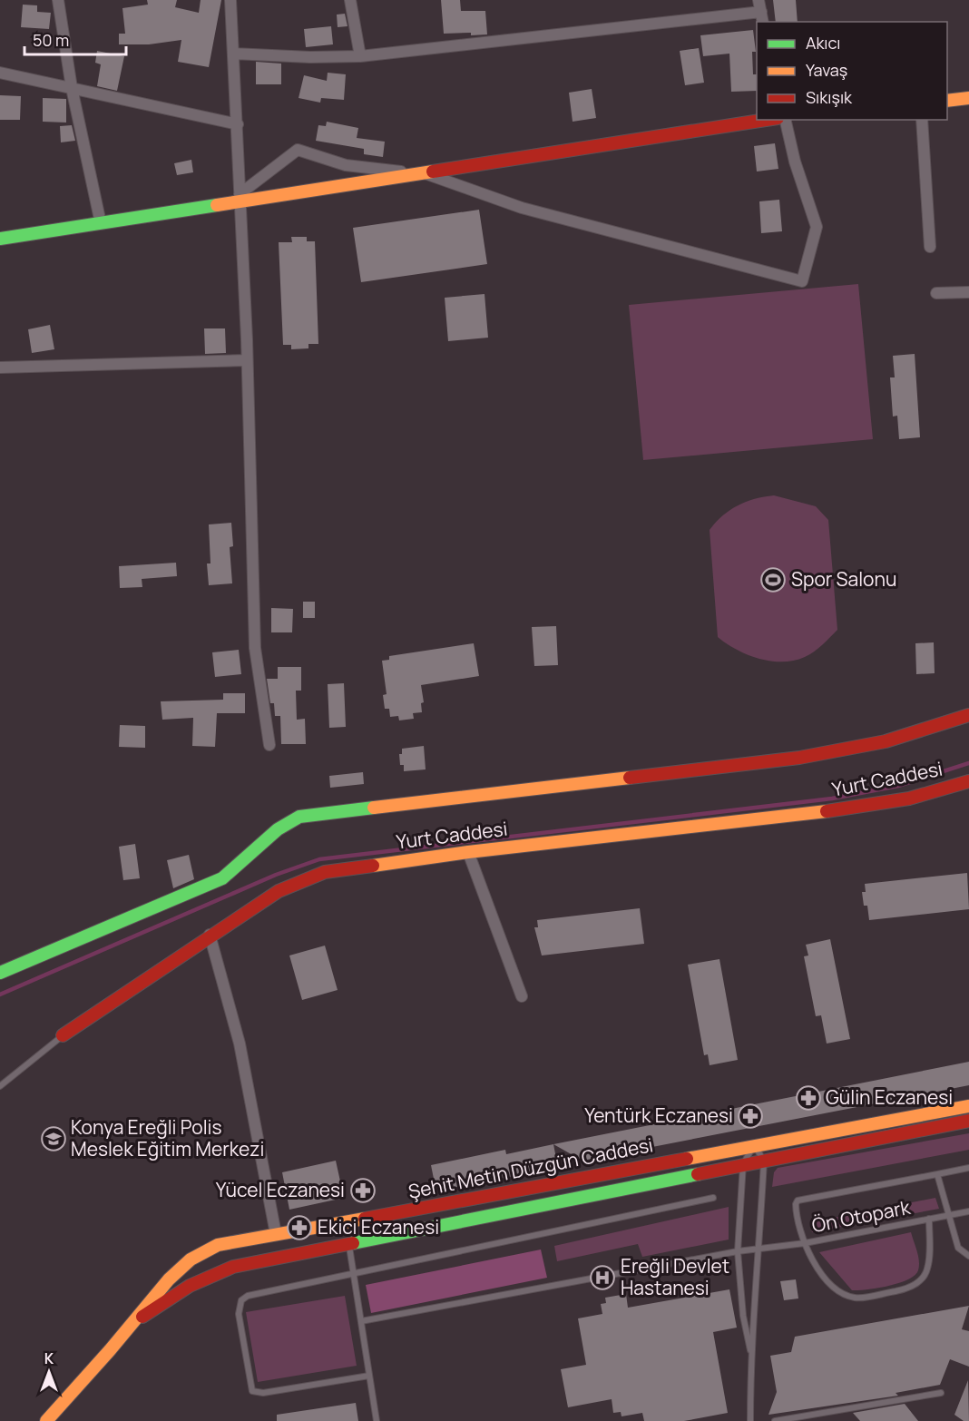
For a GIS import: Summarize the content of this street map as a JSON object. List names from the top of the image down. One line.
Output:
{"streets":{"street":["Yurt Caddesi","Şehit Metin Düzgün Caddesi"],"lane":["Ön Otopark"]},"places":{"sports":["Spor Salonu"],"pharmacy":["Gülin Eczanesi","Yentürk Eczanesi","Yücel Eczanesi","Ekici Eczanesi"],"school or university":["Konya Ereğli Polis Meslek Eğitim Merkezi"],"hospital":["Ereğli Devlet Hastanesi"]},"legend":["Akıcı","Yavaş","Sıkışık"],"scale_bar":"50 m","north":"top"}
